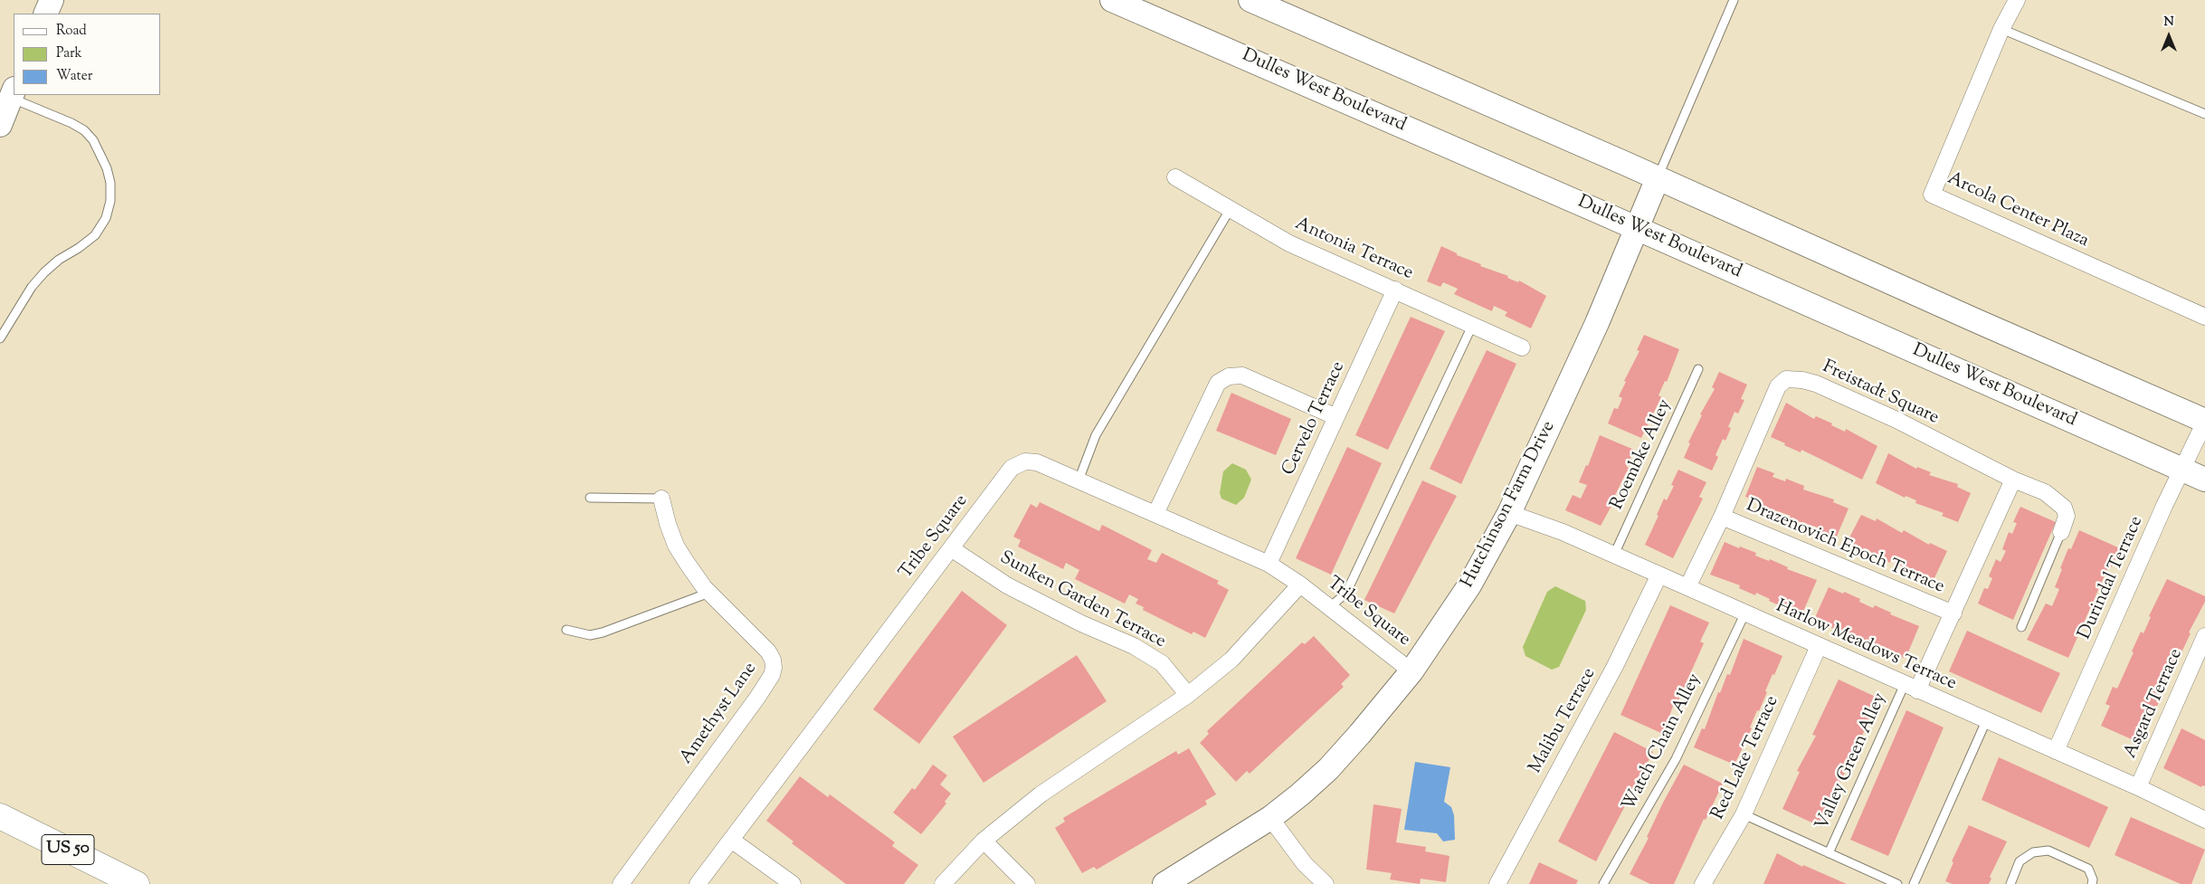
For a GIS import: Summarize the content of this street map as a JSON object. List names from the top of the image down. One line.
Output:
{"streets":{"highway":["US 50"],"street":["Dulles West Boulevard","Arcola Center Plaza","Antonia Terrace","Freistadt Square","Cervelo Terrace","Hutchinson Farm Drive","Tribe Square","Drazenovich Epoch Terrace","Durindal Terrace","Sunken Garden Terrace","Harlow Meadows Terrace","Asgard Terrace","Amethyst Lane","Malibu Terrace","Red Lake Terrace"],"lane":["Roembke Alley","Watch Chain Alley","Valley Green Alley"]},"crossings":[["Dulles West Boulevard","Hutchinson Farm Drive"],["Dulles West Boulevard","Durindal Terrace"],["Antonia Terrace","Cervelo Terrace"],["Freistadt Square","Drazenovich Epoch Terrace"],["Freistadt Square","Harlow Meadows Terrace"],["Cervelo Terrace","Tribe Square"],["Roembke Alley","Harlow Meadows Terrace"],["Hutchinson Farm Drive","Tribe Square"],["Hutchinson Farm Drive","Harlow Meadows Terrace"],["Tribe Square","Sunken Garden Terrace"],["Durindal Terrace","Harlow Meadows Terrace"],["Harlow Meadows Terrace","Asgard Terrace"],["Harlow Meadows Terrace","Malibu Terrace"],["Harlow Meadows Terrace","Watch Chain Alley"],["Harlow Meadows Terrace","Red Lake Terrace"],["Harlow Meadows Terrace","Valley Green Alley"]],"legend":["Road","Park","Water"],"north":"top"}
